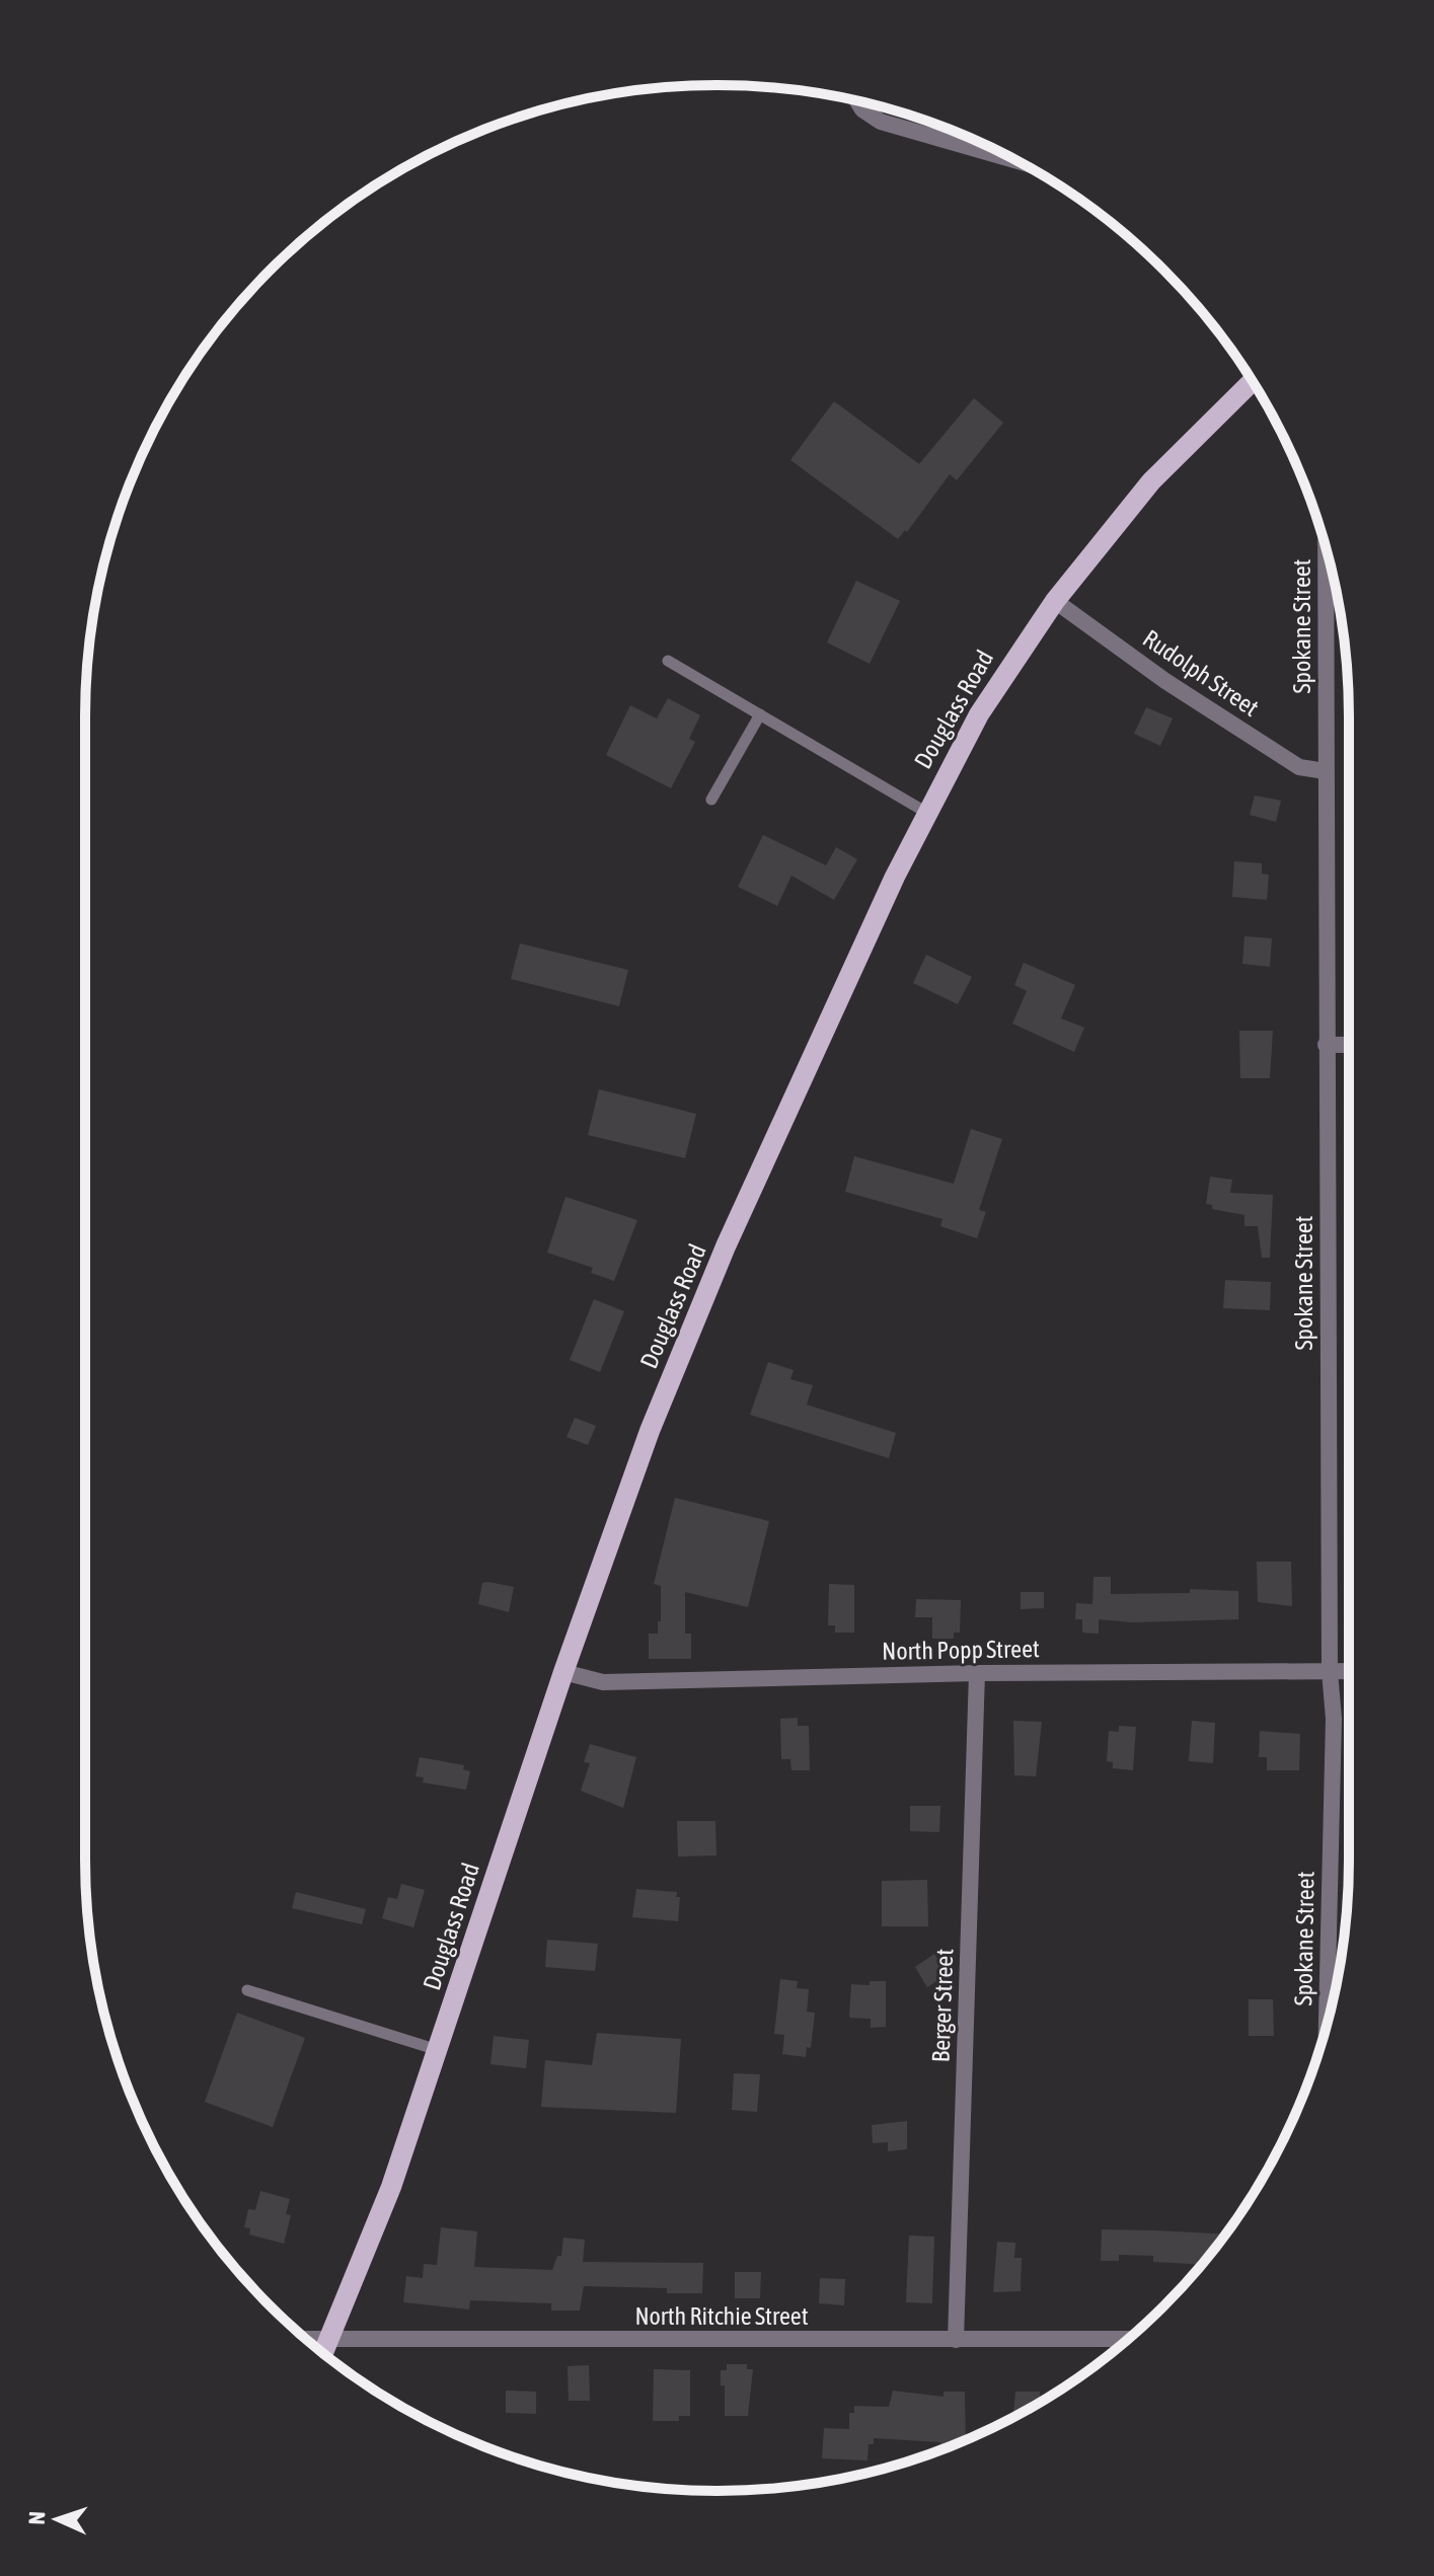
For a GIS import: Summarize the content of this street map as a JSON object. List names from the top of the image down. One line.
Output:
{"streets":{"main road":["Douglass Road"],"street":["Spokane Street","Rudolph Street","North Popp Street","Berger Street","North Ritchie Street"]},"crossings":[["Spokane Street","Rudolph Street"],["Spokane Street","North Popp Street"],["Rudolph Street","Douglass Road"],["Douglass Road","North Popp Street"],["Douglass Road","North Ritchie Street"],["North Popp Street","Berger Street"],["Berger Street","North Ritchie Street"]],"north":"left"}
